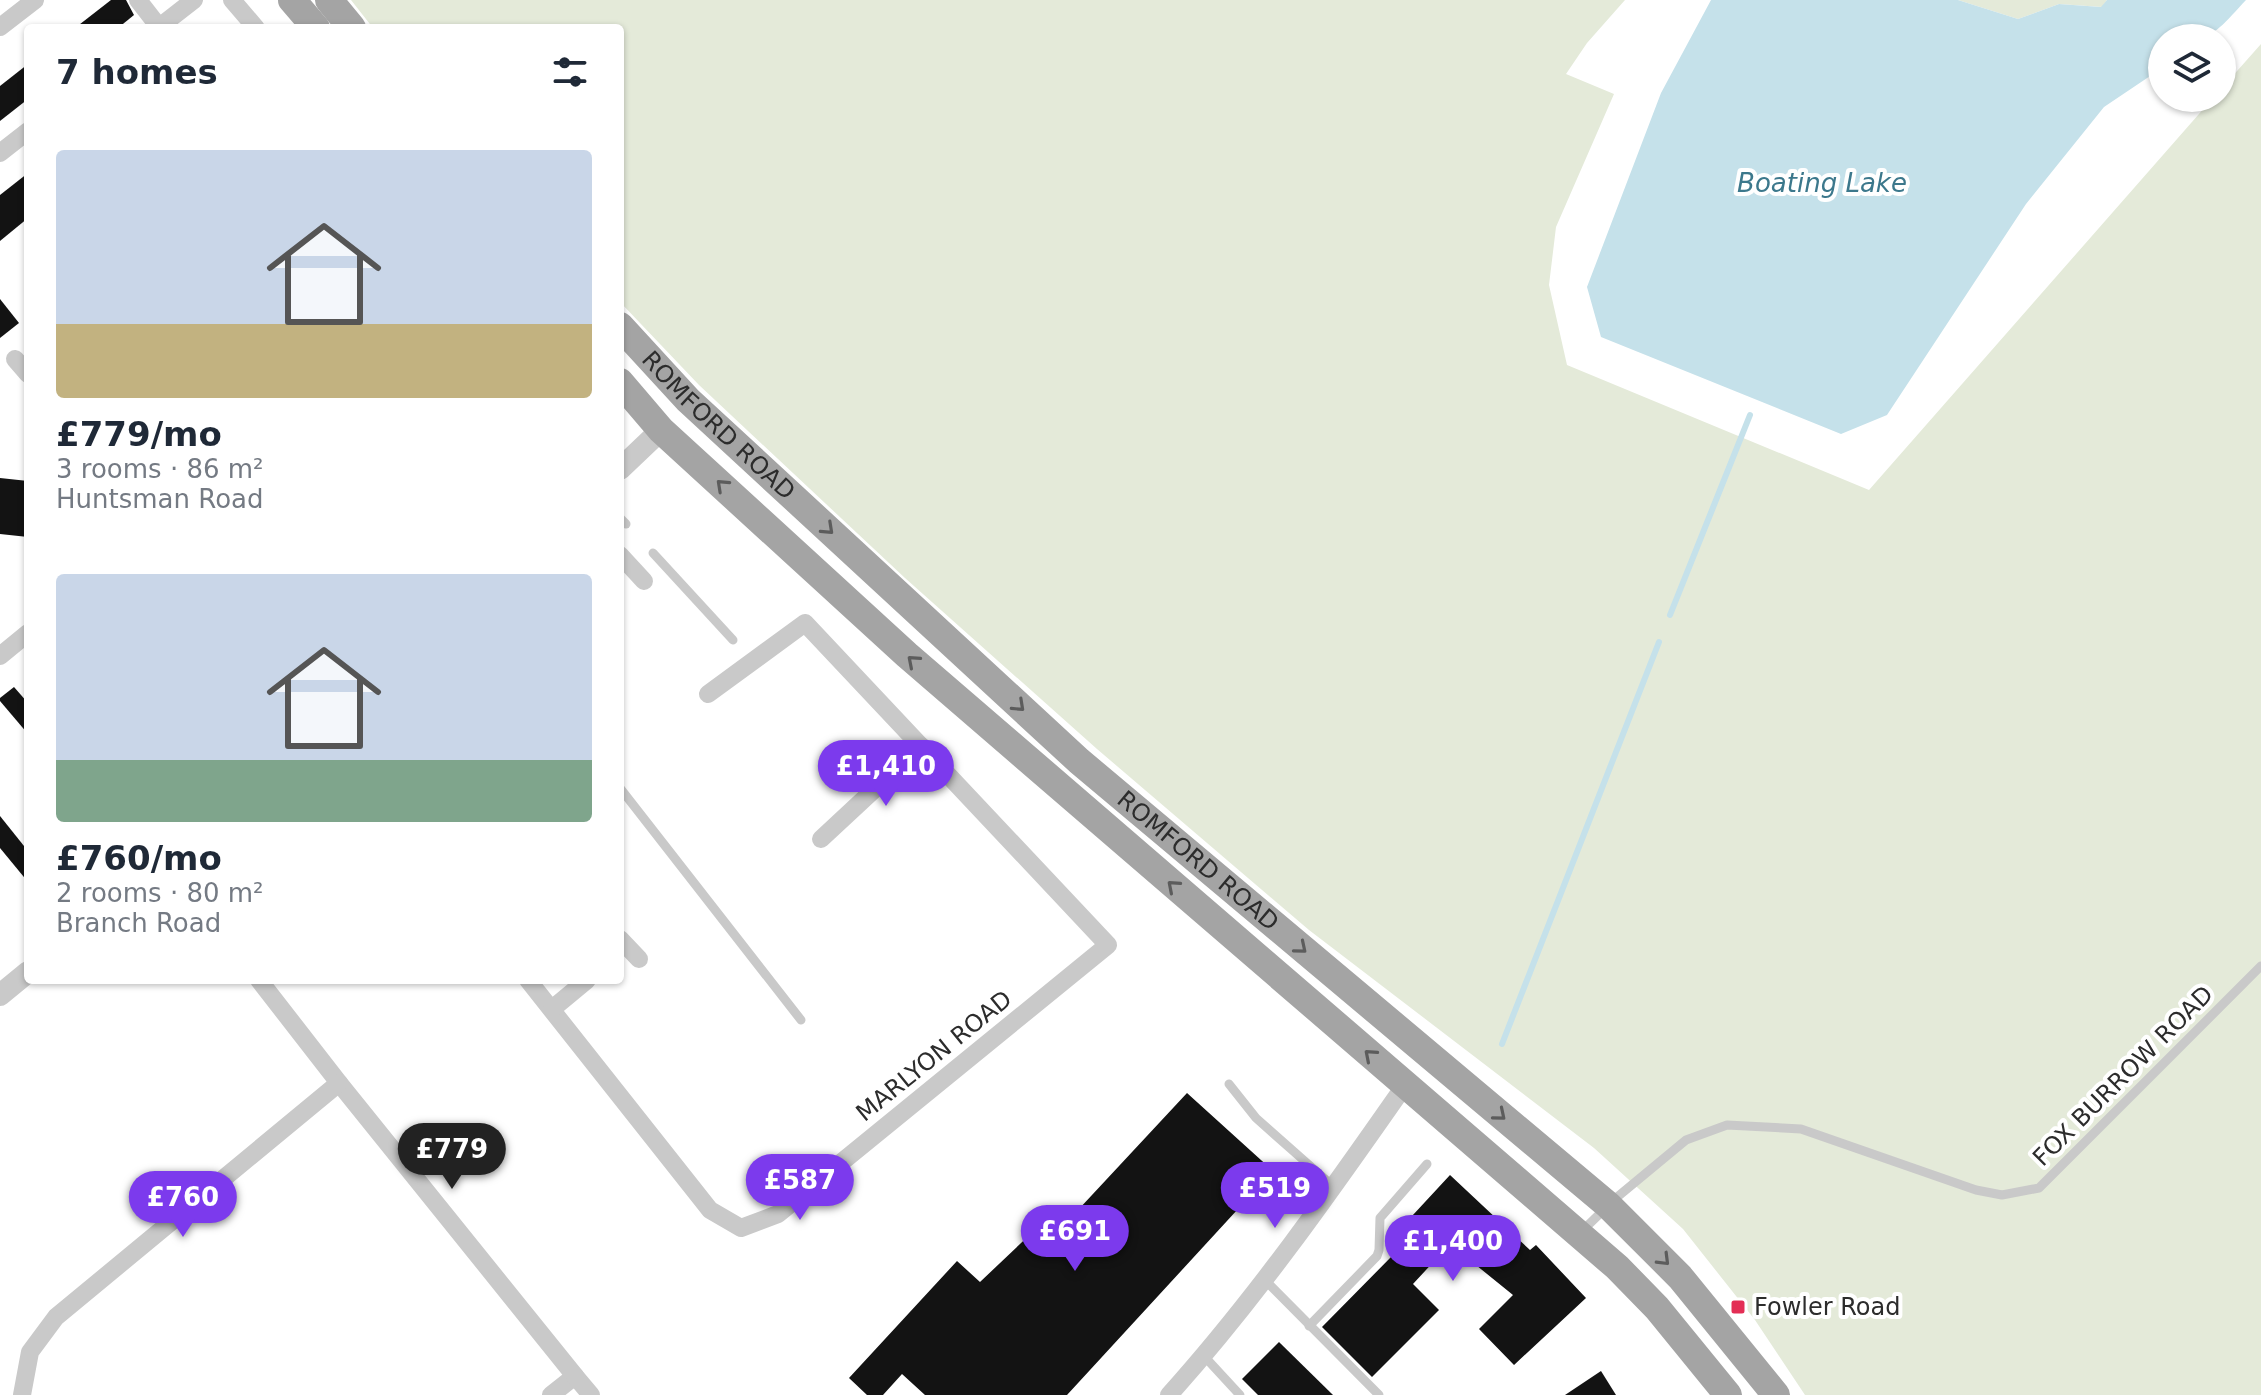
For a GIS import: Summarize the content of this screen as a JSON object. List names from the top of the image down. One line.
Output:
{"streets":{"main road":["ROMFORD ROAD"],"street":["MARLYON ROAD"],"lane":["FOX BURROW ROAD"]},"crossings":[["ROMFORD ROAD","FOX BURROW ROAD"]],"water":["Boating Lake"],"places":{"transit":["Fowler Road"]},"page":{"heading":"7 homes","list":[{"name":"£779/mo","note":"3 rooms · 86 m² · Huntsman Road"},{"name":"£760/mo","note":"2 rooms · 80 m² · Branch Road"}],"price":["£1,410","£779","£587","£519","£760","£691","£1,400"]}}
